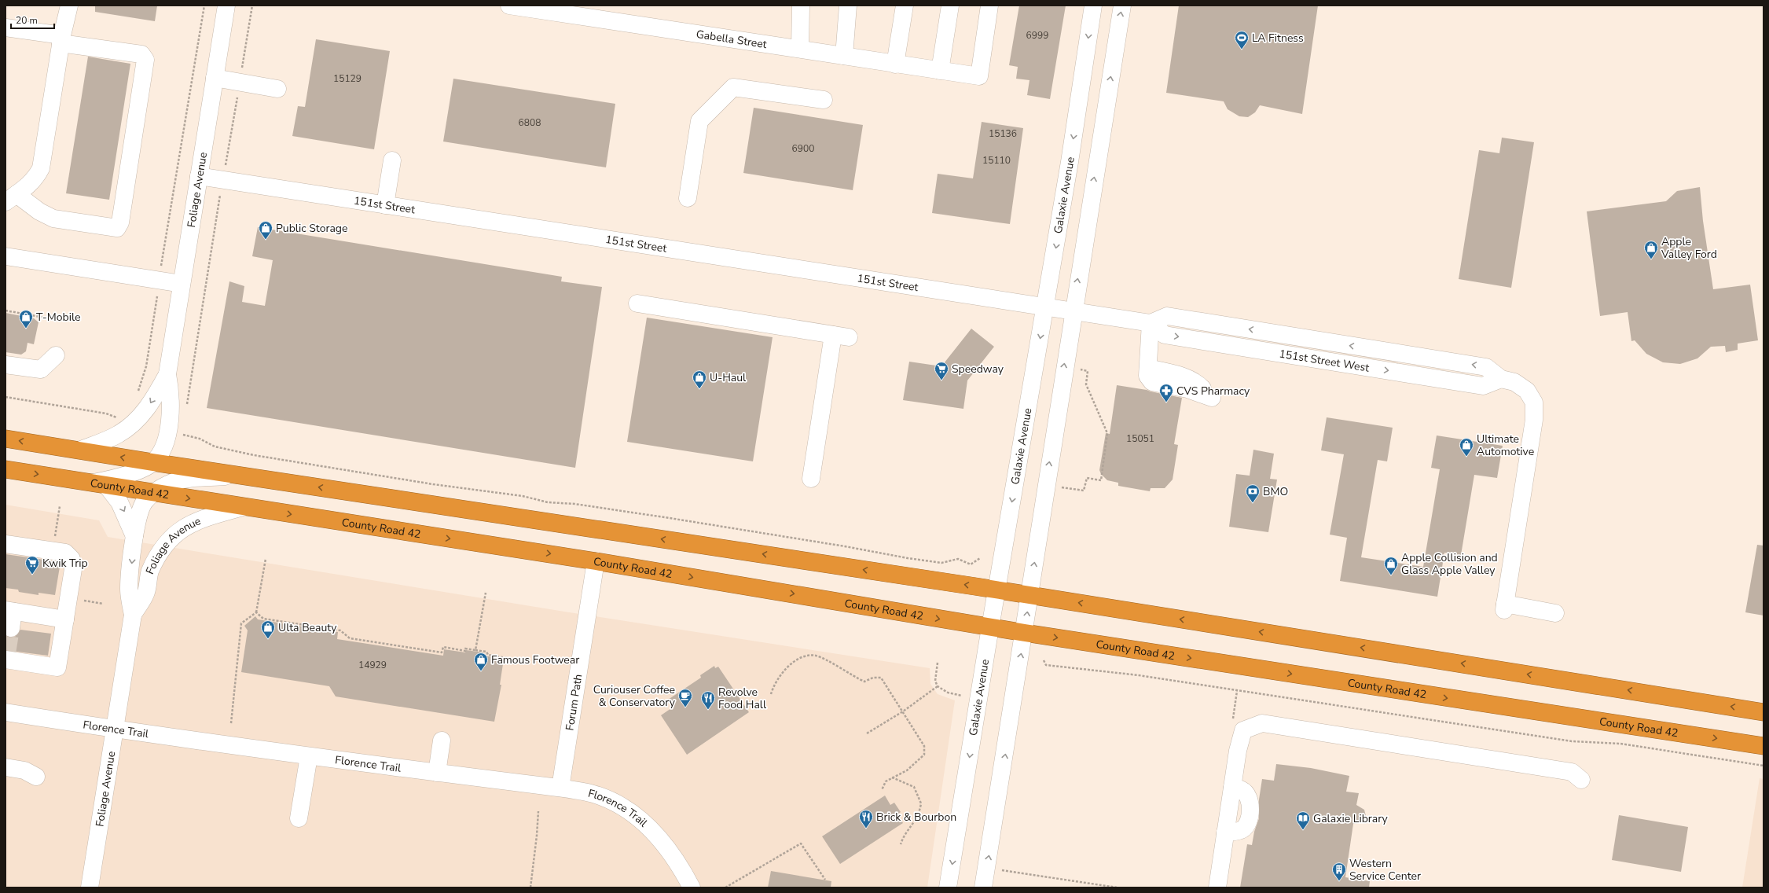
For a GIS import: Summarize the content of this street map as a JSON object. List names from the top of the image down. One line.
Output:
{"streets":{"highway":["County Road 42"],"street":["Gabella Street","Foliage Avenue","Galaxie Avenue","151st Street","151st Street West","Forum Path","Florence Trail"]},"crossings":[["Foliage Avenue","151st Street"],["Foliage Avenue","County Road 42"],["Foliage Avenue","Florence Trail"],["Galaxie Avenue","151st Street"],["Galaxie Avenue","County Road 42"],["County Road 42","Forum Path"],["Forum Path","Florence Trail"]],"places":{"sports":["LA Fitness"],"shop":["Public Storage","Apple Valley Ford","T-Mobile","U-Haul","Ultimate Automotive","Apple Collision and Glass Apple Valley","Ulta Beauty","Famous Footwear"],"supermarket":["Speedway","Kwik Trip"],"pharmacy":["CVS Pharmacy"],"bank":["BMO"],"cafe":["Curiouser Coffee & Conservatory"],"restaurant":["Revolve Food Hall","Brick & Bourbon"],"library":["Galaxie Library"],"building":["Western Service Center"]},"house_numbers":["6999","15129","6808","15136","6900","15110","15051","14929"],"scale_bar":"20 m"}
